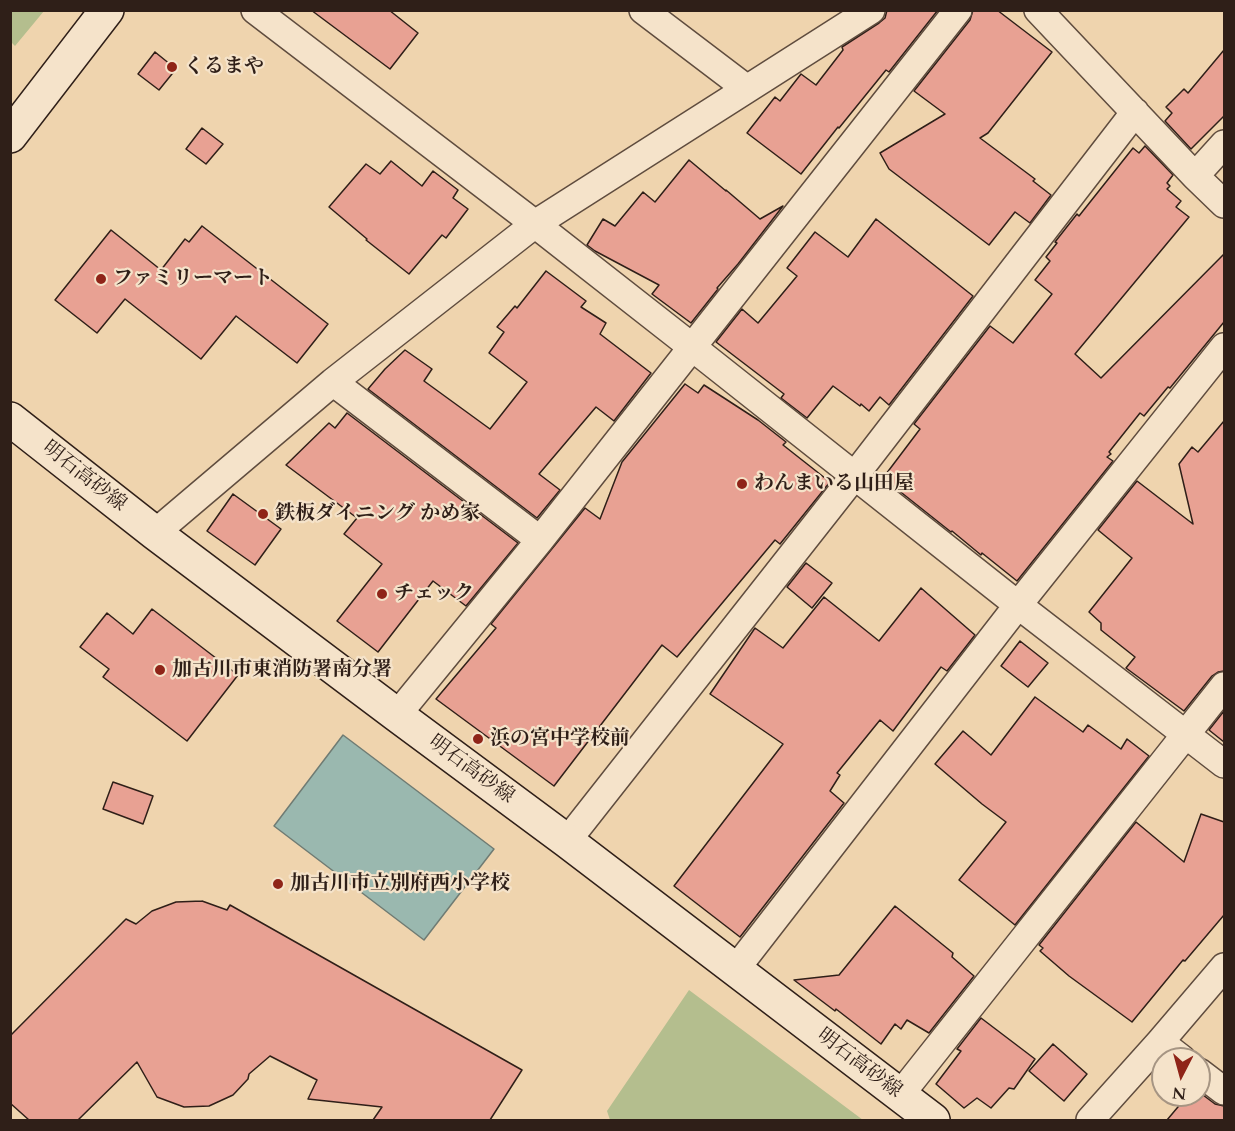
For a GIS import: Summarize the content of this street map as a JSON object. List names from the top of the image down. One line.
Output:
{"streets":{"main road":["明石高砂線"]},"places":["くるまや","ファミリーマート","わんまいる山田屋","鉄板ダイニング かめ家","チェック","加古川市東消防署南分署","浜の宮中学校前","加古川市立別府西小学校"],"north":"bottom"}
